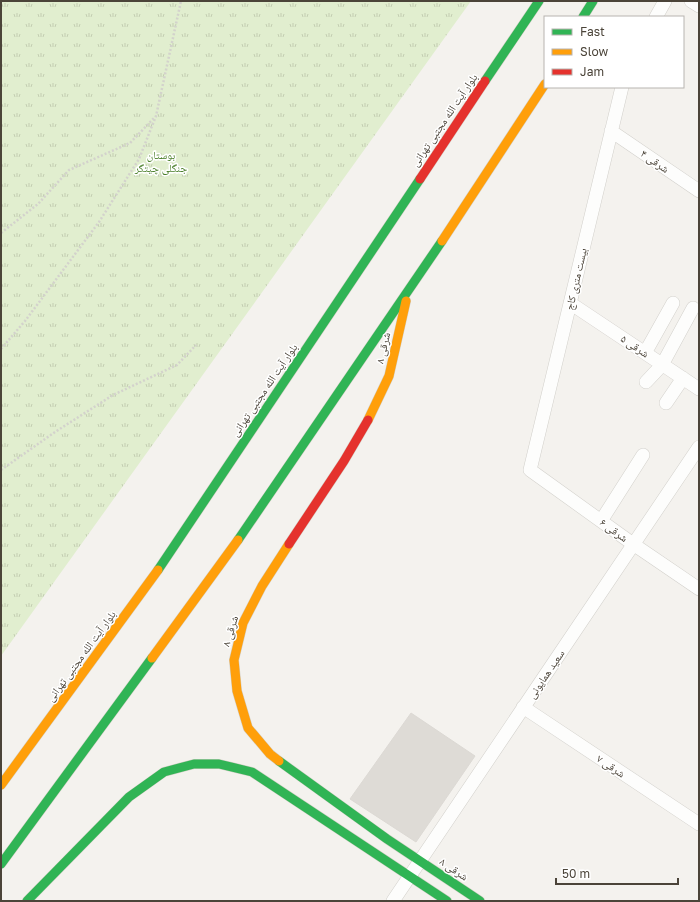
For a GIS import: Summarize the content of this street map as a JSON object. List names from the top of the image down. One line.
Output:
{"streets":{"main road":["بلوار آیت الله مجتبی تهرانی","۸ شرقی"],"street":["۴ شرقی","بیست متری کاج","۵ شرقی","۶ شرقی","سعید همایونی","۷ شرقی"]},"crossings":[["۴ شرقی","بیست متری کاج"],["بیست متری کاج","۵ شرقی"],["بیست متری کاج","۶ شرقی"],["۸ شرقی","سعید همایونی"],["۶ شرقی","سعید همایونی"],["سعید همایونی","۷ شرقی"]],"parks":["بوستان جنگلی چیتگر"],"legend":["Fast","Slow","Jam"],"scale_bar":"50 m"}
